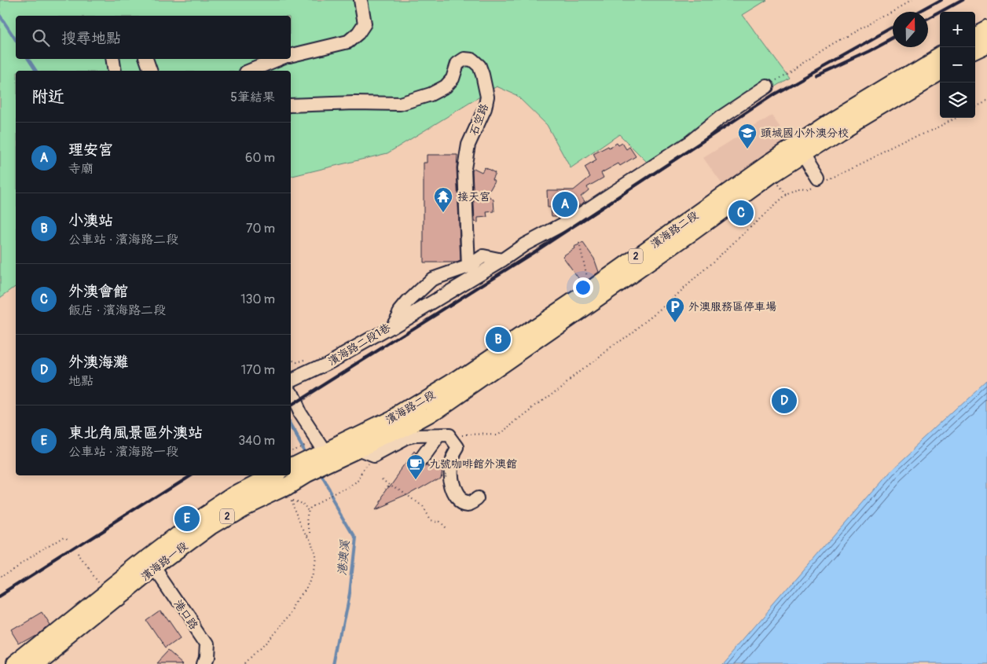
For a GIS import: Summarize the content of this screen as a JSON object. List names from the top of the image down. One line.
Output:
{"streets":{"main road":["濱海路二段","2","濱海路一段"],"street":["石空路","濱海路二段1巷","港口路"]},"crossings":[["石空路","濱海路二段1巷"],["濱海路二段","2"],["濱海路一段","港口路"]],"water":["港澳溪"],"places":{"school or university":["頭城國小外澳分校"],"temple":["接天宮"],"parking":["外澳服務區停車場"],"cafe":["九號咖啡館外澳館"]},"north":"top","page":{"map_buttons":["+","−"],"search":"搜尋地點","heading":["附近","5筆結果"],"list":[{"mark":"A","name":"理安宮","note":"寺廟","value":"60 m"},{"mark":"B","name":"小澳站","note":"公車站 · 濱海路二段","value":"70 m"},{"mark":"C","name":"外澳會館","note":"飯店 · 濱海路二段","value":"130 m"},{"mark":"D","name":"外澳海灘","note":"地點","value":"170 m"},{"mark":"E","name":"東北角風景區外澳站","note":"公車站 · 濱海路一段","value":"340 m"}],"pins":["A","C","B","D","E"]}}
